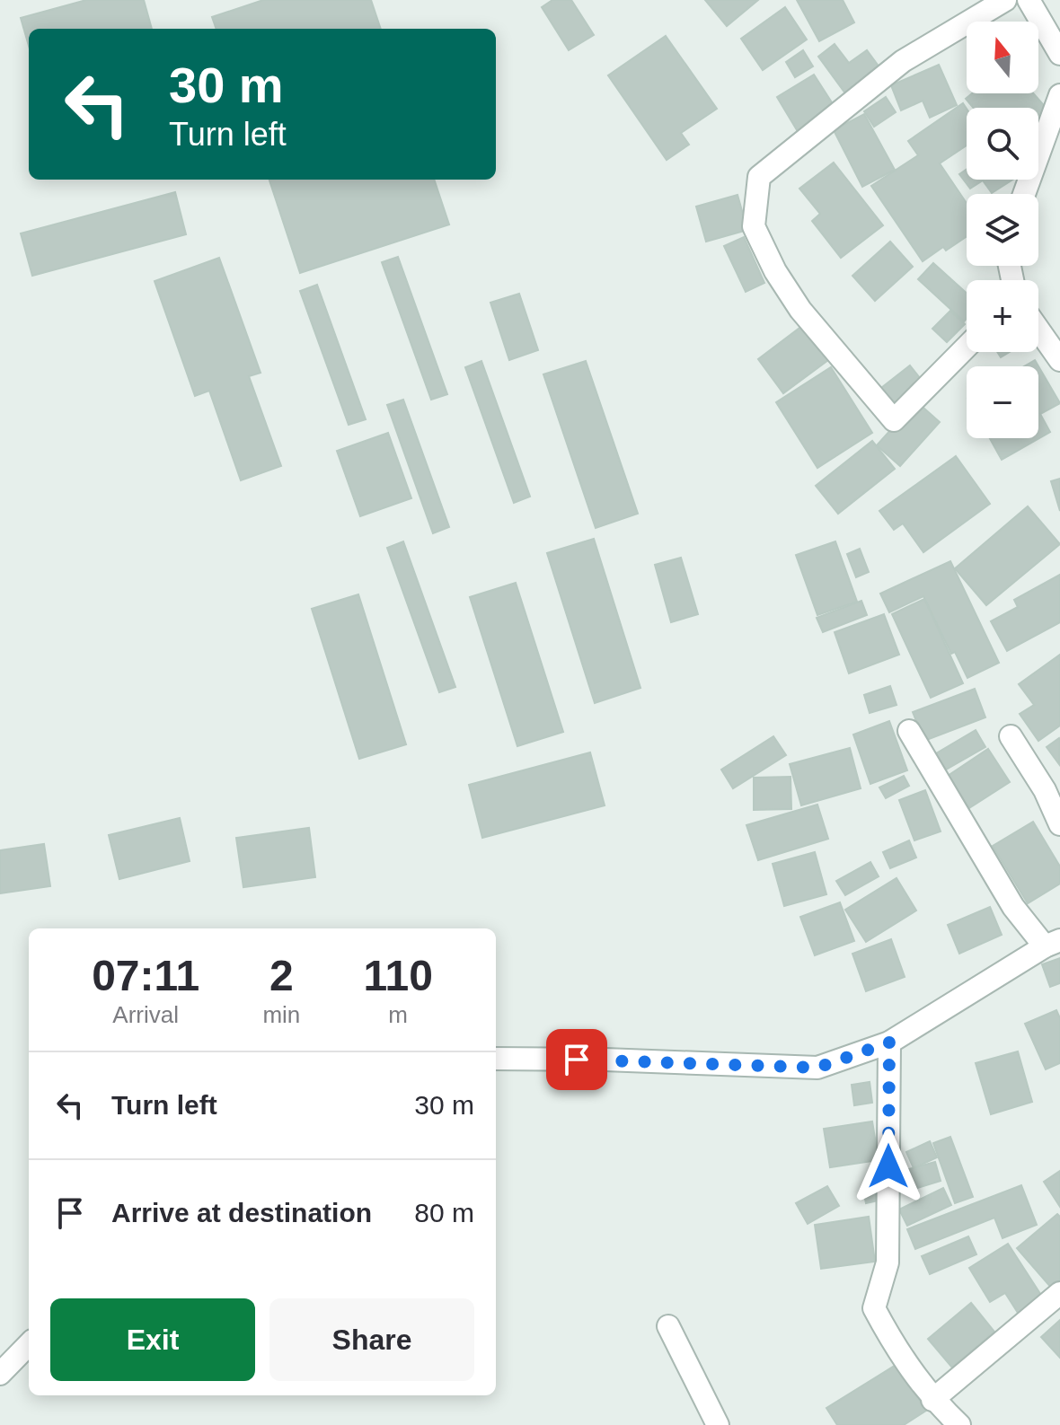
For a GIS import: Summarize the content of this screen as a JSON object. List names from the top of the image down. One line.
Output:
{"north":"top","page":{"map_buttons":["+","−"],"turn":["30 m","Turn left"],"eta":["07:11","Arrival","2","min","110","m"],"list":[{"name":"Turn left","value":"30 m"},{"name":"Arrive at destination","value":"80 m"}],"buttons":["Exit","Share"]}}
